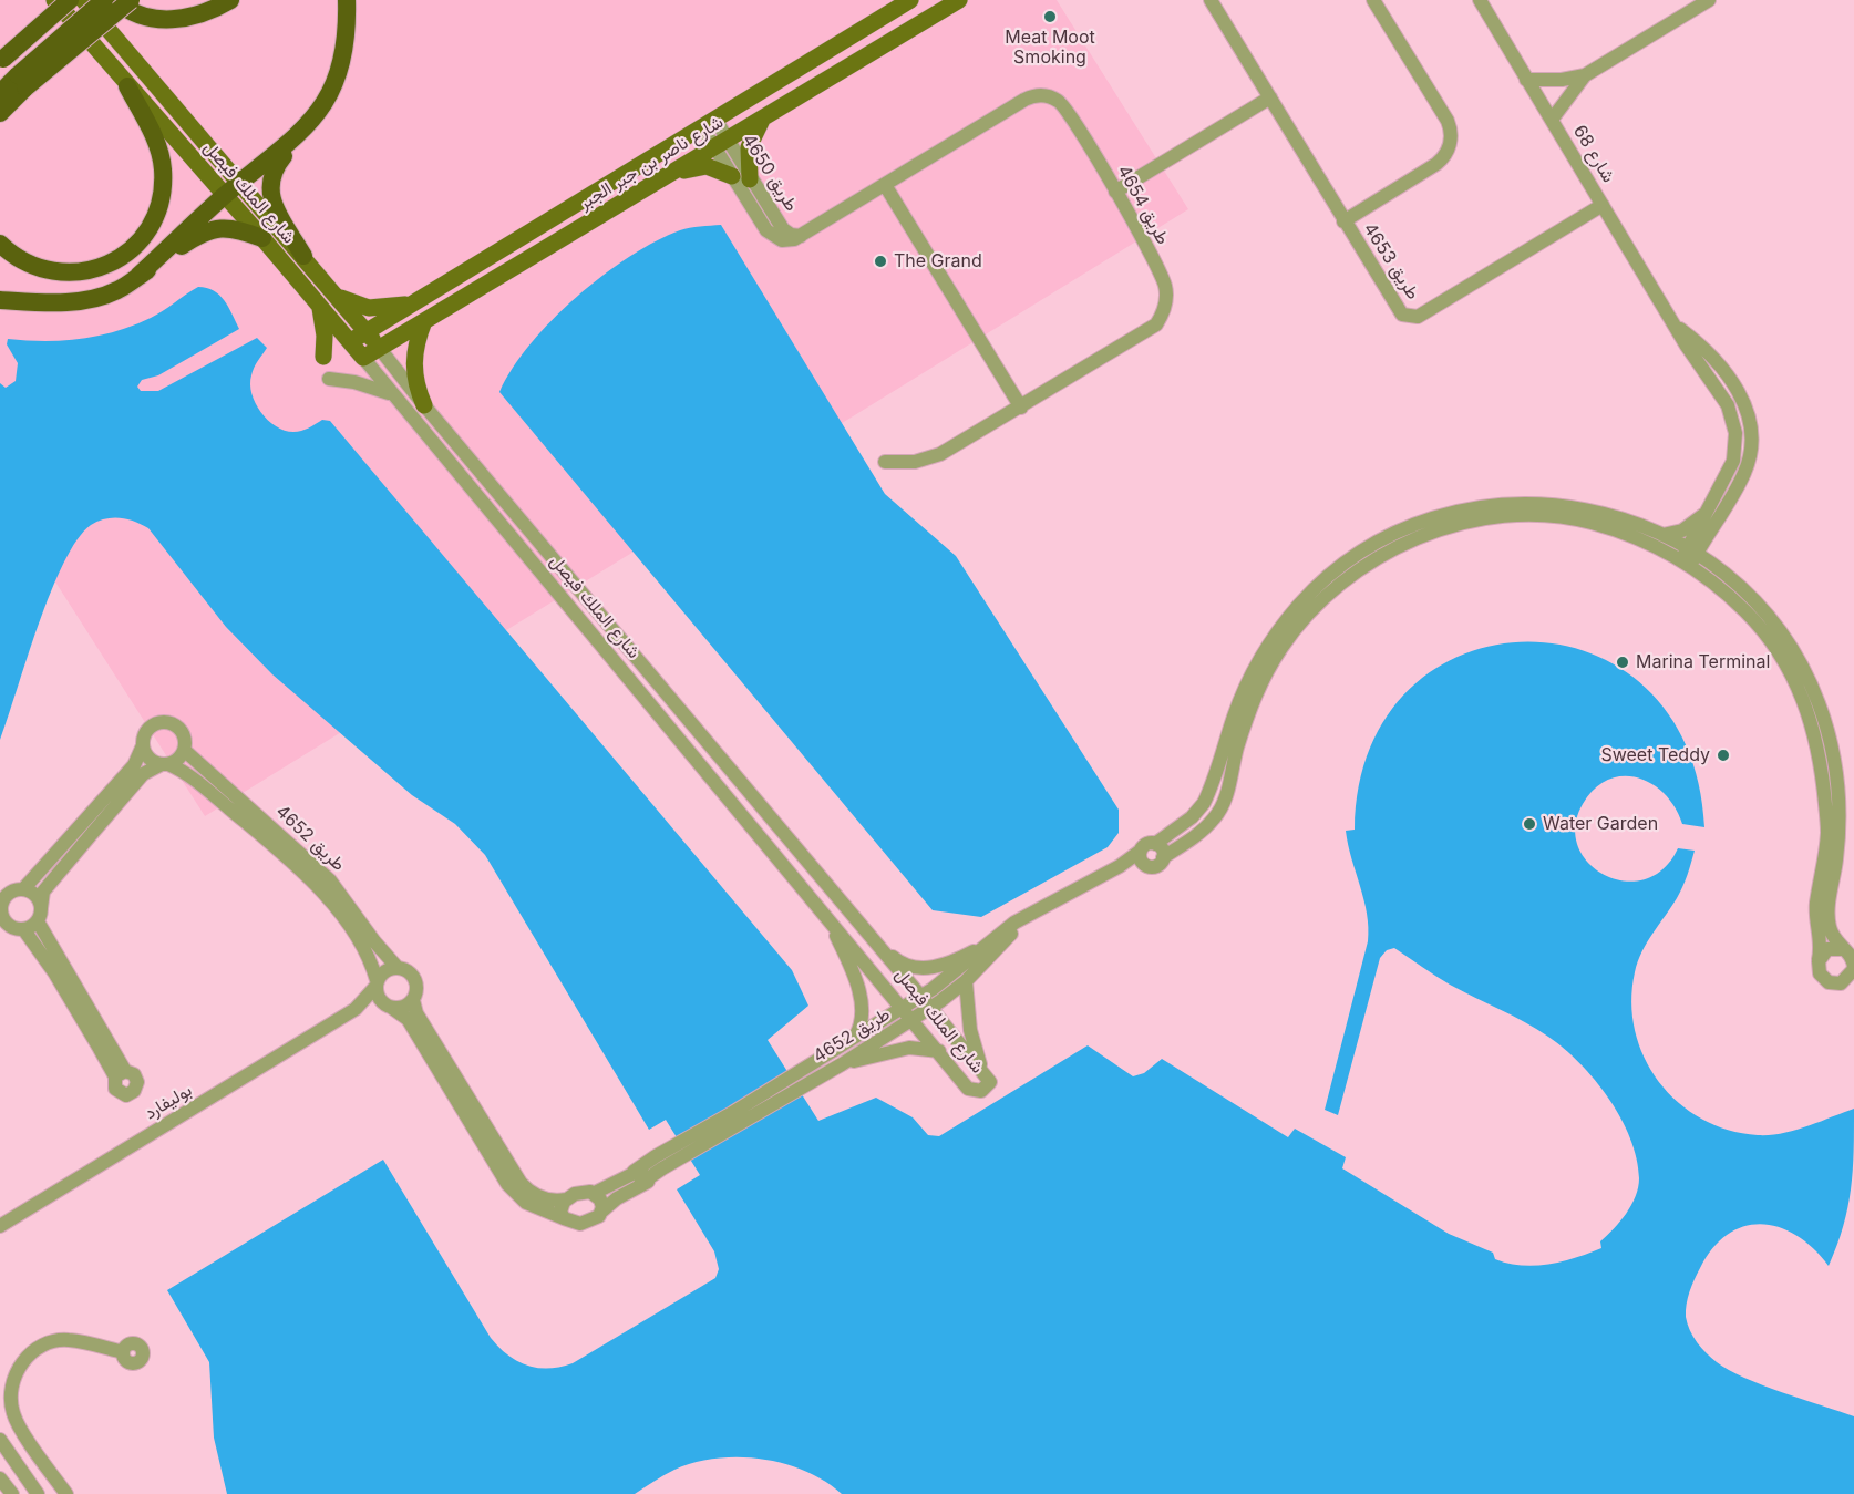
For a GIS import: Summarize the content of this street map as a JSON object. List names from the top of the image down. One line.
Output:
{"streets":{"main road":["شارع ناصر بن جبر الجبر","شارع الملك فيصل"],"street":["شارع 68","طريق 4650","طريق 4654","طريق 4653","طريق 4652","بوليفارد"]},"crossings":[["شارع 68","طريق 4653"],["شارع ناصر بن جبر الجبر","طريق 4650"],["شارع ناصر بن جبر الجبر","شارع الملك فيصل"],["طريق 4650","طريق 4654"],["شارع الملك فيصل","طريق 4652"],["طريق 4652","بوليفارد"]],"places":["Meat Moot Smoking","The Grand","Marina Terminal","Sweet Teddy","Water Garden"]}
